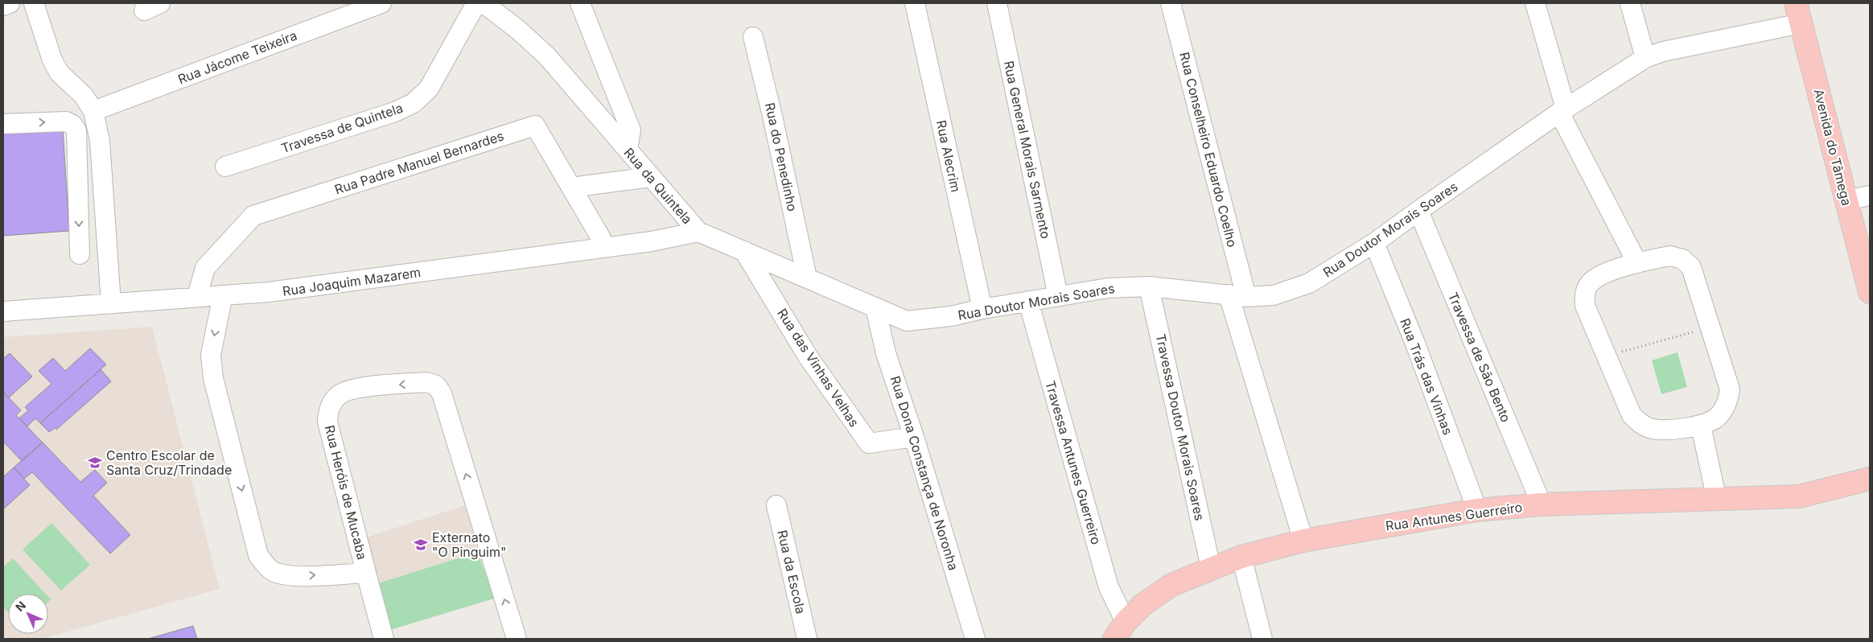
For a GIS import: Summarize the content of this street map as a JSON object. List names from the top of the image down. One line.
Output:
{"streets":{"main road":["Avenida do Tâmega","Rua Antunes Guerreiro"],"street":["Rua Jácome Teixeira","Travessa de Quintela","Rua General Morais Sarmento","Rua Conselheiro Eduardo Coelho","Rua Alecrim","Rua do Penedinho","Rua Padre Manuel Bernardes","Rua da Quintela","Rua Doutor Morais Soares","Rua Joaquim Mazarem","Travessa de São Bento","Rua das Vinhas Velhas","Rua Trás das Vinhas","Travessa Doutor Morais Soares","Travessa Antunes Guerreiro","Rua Dona Constança de Noronha","Rua Heróis de Mucaba","Rua da Escola"]},"crossings":[["Avenida do Tâmega","Rua Doutor Morais Soares"],["Rua General Morais Sarmento","Rua Doutor Morais Soares"],["Rua Conselheiro Eduardo Coelho","Rua Doutor Morais Soares"],["Rua Conselheiro Eduardo Coelho","Rua Antunes Guerreiro"],["Rua Alecrim","Rua Doutor Morais Soares"],["Rua do Penedinho","Rua da Quintela"],["Rua Padre Manuel Bernardes","Rua Joaquim Mazarem"],["Rua da Quintela","Rua Doutor Morais Soares"],["Rua da Quintela","Rua Joaquim Mazarem"],["Rua da Quintela","Rua das Vinhas Velhas"],["Rua da Quintela","Rua Dona Constança de Noronha"],["Rua Doutor Morais Soares","Travessa de São Bento"],["Rua Doutor Morais Soares","Rua Trás das Vinhas"],["Rua Doutor Morais Soares","Travessa Doutor Morais Soares"],["Rua Doutor Morais Soares","Travessa Antunes Guerreiro"],["Rua Doutor Morais Soares","Rua Dona Constança de Noronha"],["Travessa de São Bento","Rua Antunes Guerreiro"],["Rua das Vinhas Velhas","Rua Dona Constança de Noronha"],["Rua Trás das Vinhas","Rua Antunes Guerreiro"],["Travessa Doutor Morais Soares","Rua Antunes Guerreiro"],["Travessa Antunes Guerreiro","Rua Antunes Guerreiro"]],"places":{"school or university":["Centro Escolar de Santa Cruz/Trindade","Externato \"O Pinguim\""]},"north":"top left"}
